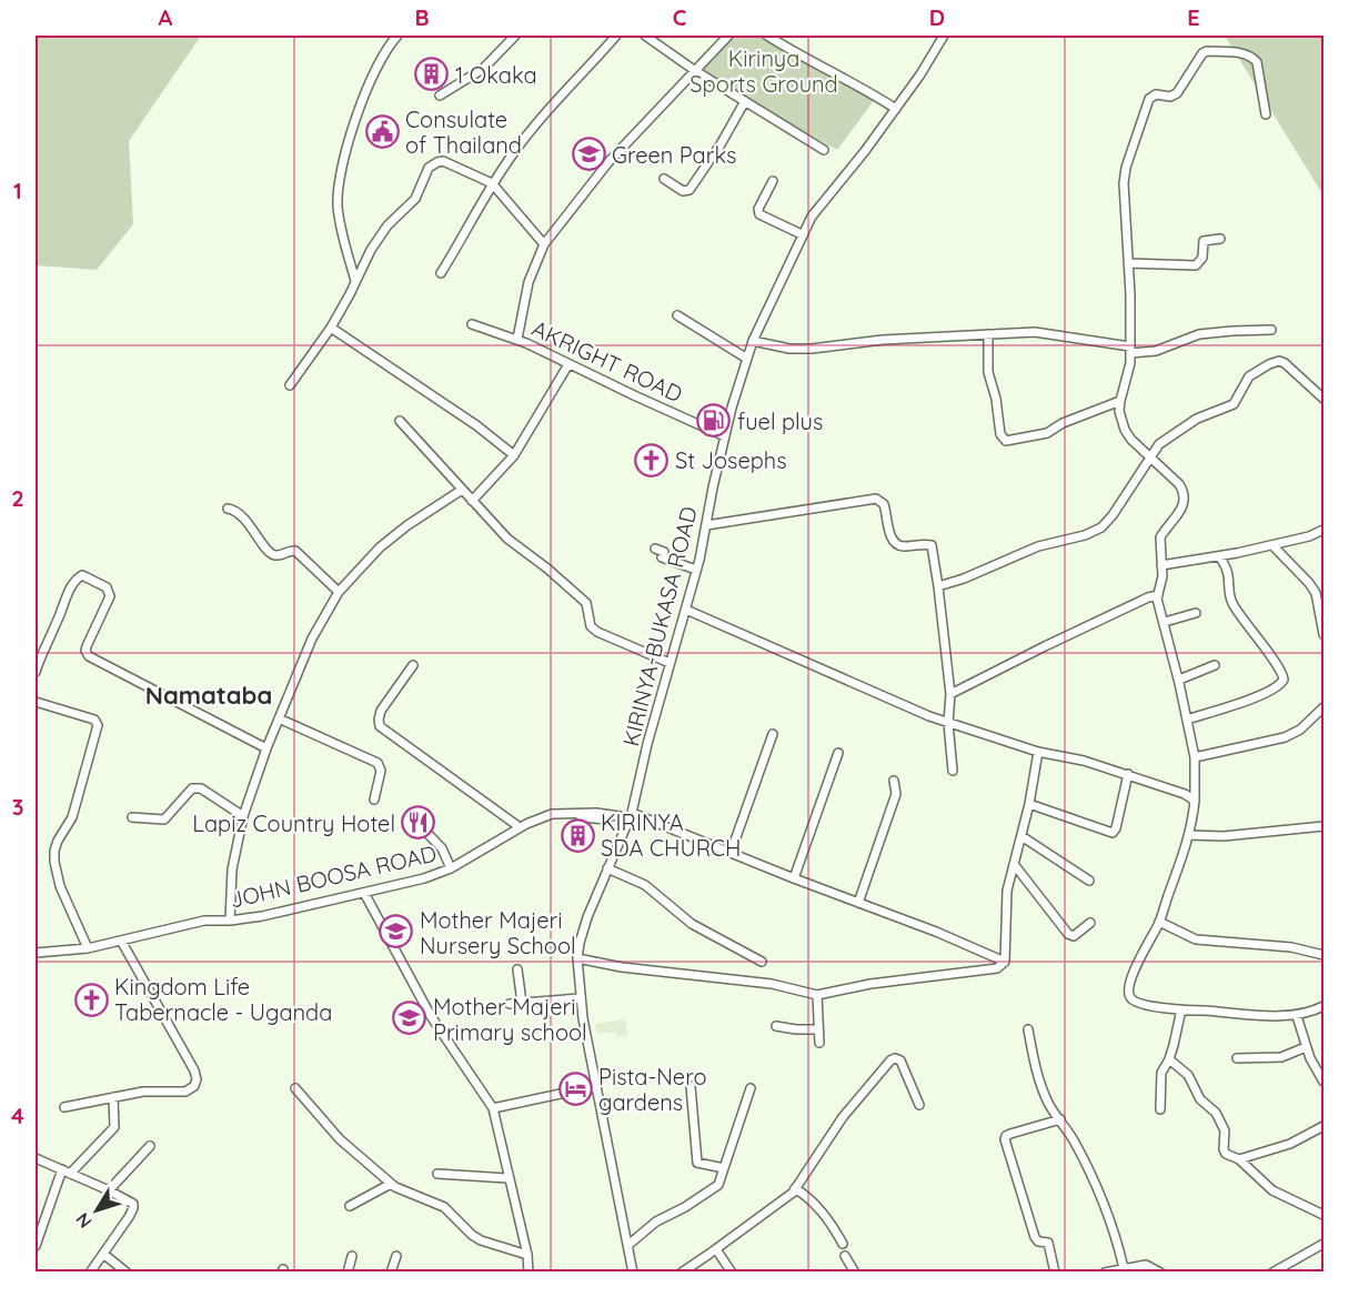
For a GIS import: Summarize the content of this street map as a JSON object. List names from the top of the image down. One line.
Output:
{"streets":{"street":["AKRIGHT ROAD","KIRINYA-BUKASA ROAD","JOHN BOOSA ROAD"]},"crossings":[["AKRIGHT ROAD","KIRINYA-BUKASA ROAD"],["KIRINYA-BUKASA ROAD","JOHN BOOSA ROAD"]],"districts":["Namataba"],"parks":["Kirinya Sports Ground"],"places":{"building":["1 Okaka","KIRINYA SDA CHURCH"],"public building":["Consulate of Thailand"],"school or university":["Green Parks","Mother Majeri Nursery School","Mother Majeri Primary school"],"fuel station":["fuel plus"],"church":["St Josephs","Kingdom Life Tabernacle - Uganda"],"restaurant":["Lapiz Country Hotel"],"hotel":["Pista-Nero gardens"]},"north":"bottom left","grid":{"columns":["A","B","C","D","E"],"rows":["1","2","3","4"]}}
